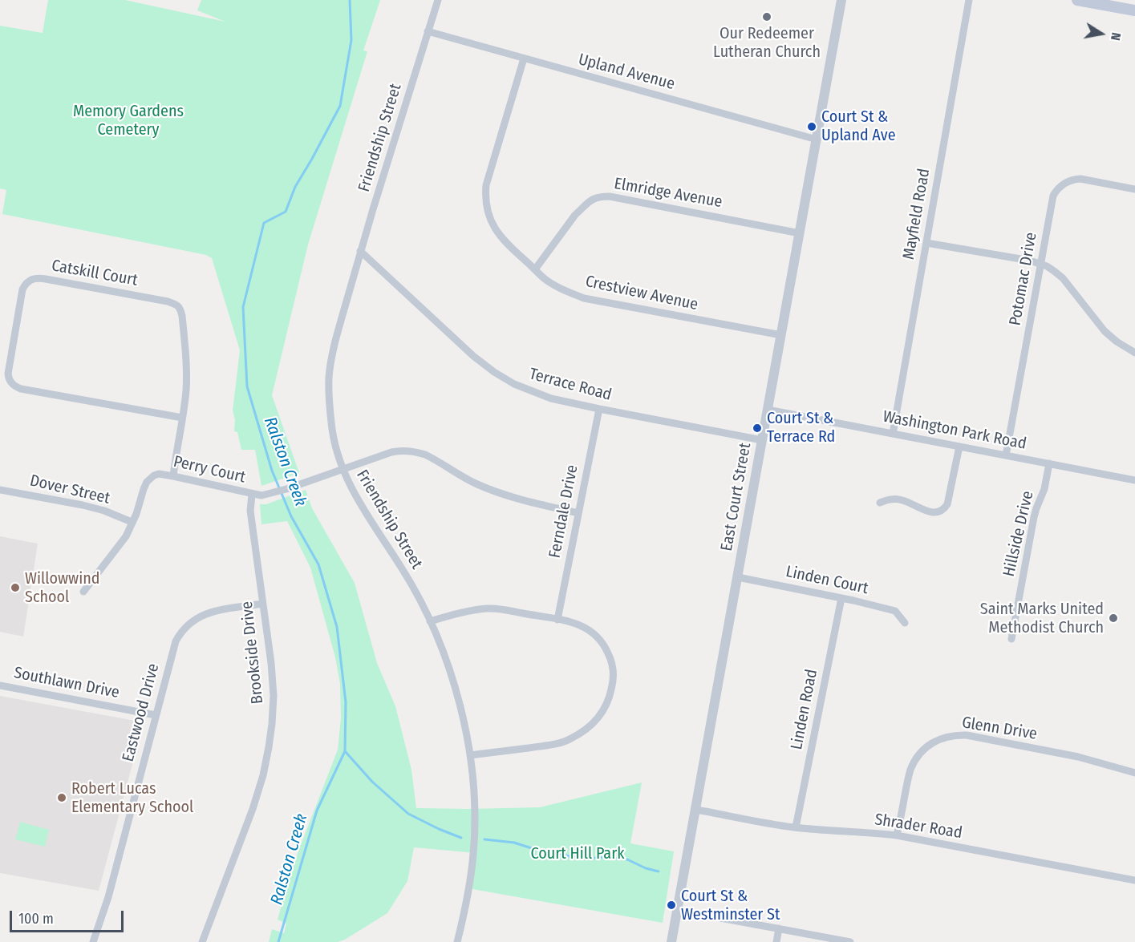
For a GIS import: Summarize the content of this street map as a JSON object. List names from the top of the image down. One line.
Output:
{"streets":{"street":["Upland Avenue","Friendship Street","Elmridge Avenue","Mayfield Road","Catskill Court","Potomac Drive","Crestview Avenue","Terrace Road","Washington Park Road","Perry Court","Dover Street","East Court Street","Ferndale Drive","Hillside Drive","Linden Court","Brookside Drive","Southlawn Drive","Linden Road","Eastwood Drive","Glenn Drive","Shrader Road"]},"crossings":[["Upland Avenue","Friendship Street"],["Upland Avenue","Crestview Avenue"],["Upland Avenue","East Court Street"],["Friendship Street","Terrace Road"],["Friendship Street","Perry Court"],["Elmridge Avenue","Crestview Avenue"],["Elmridge Avenue","East Court Street"],["Mayfield Road","Washington Park Road"],["Catskill Court","Perry Court"],["Potomac Drive","Washington Park Road"],["Crestview Avenue","East Court Street"],["Terrace Road","East Court Street"],["Terrace Road","Ferndale Drive"],["Washington Park Road","East Court Street"],["Washington Park Road","Hillside Drive"],["Perry Court","Dover Street"],["Perry Court","Ferndale Drive"],["Perry Court","Brookside Drive"],["East Court Street","Linden Court"],["East Court Street","Shrader Road"],["Linden Court","Linden Road"],["Brookside Drive","Eastwood Drive"],["Southlawn Drive","Eastwood Drive"],["Linden Road","Shrader Road"],["Glenn Drive","Shrader Road"]],"water":["Ralston Creek"],"parks":["Memory Gardens Cemetery","Court Hill Park"],"places":["Our Redeemer Lutheran Church","Court St & Upland Ave","Court St & Terrace Rd","Willowwind School","Saint Marks United Methodist Church","Robert Lucas Elementary School","Court St & Westminster St"],"scale_bar":"100 m","north":"right"}
